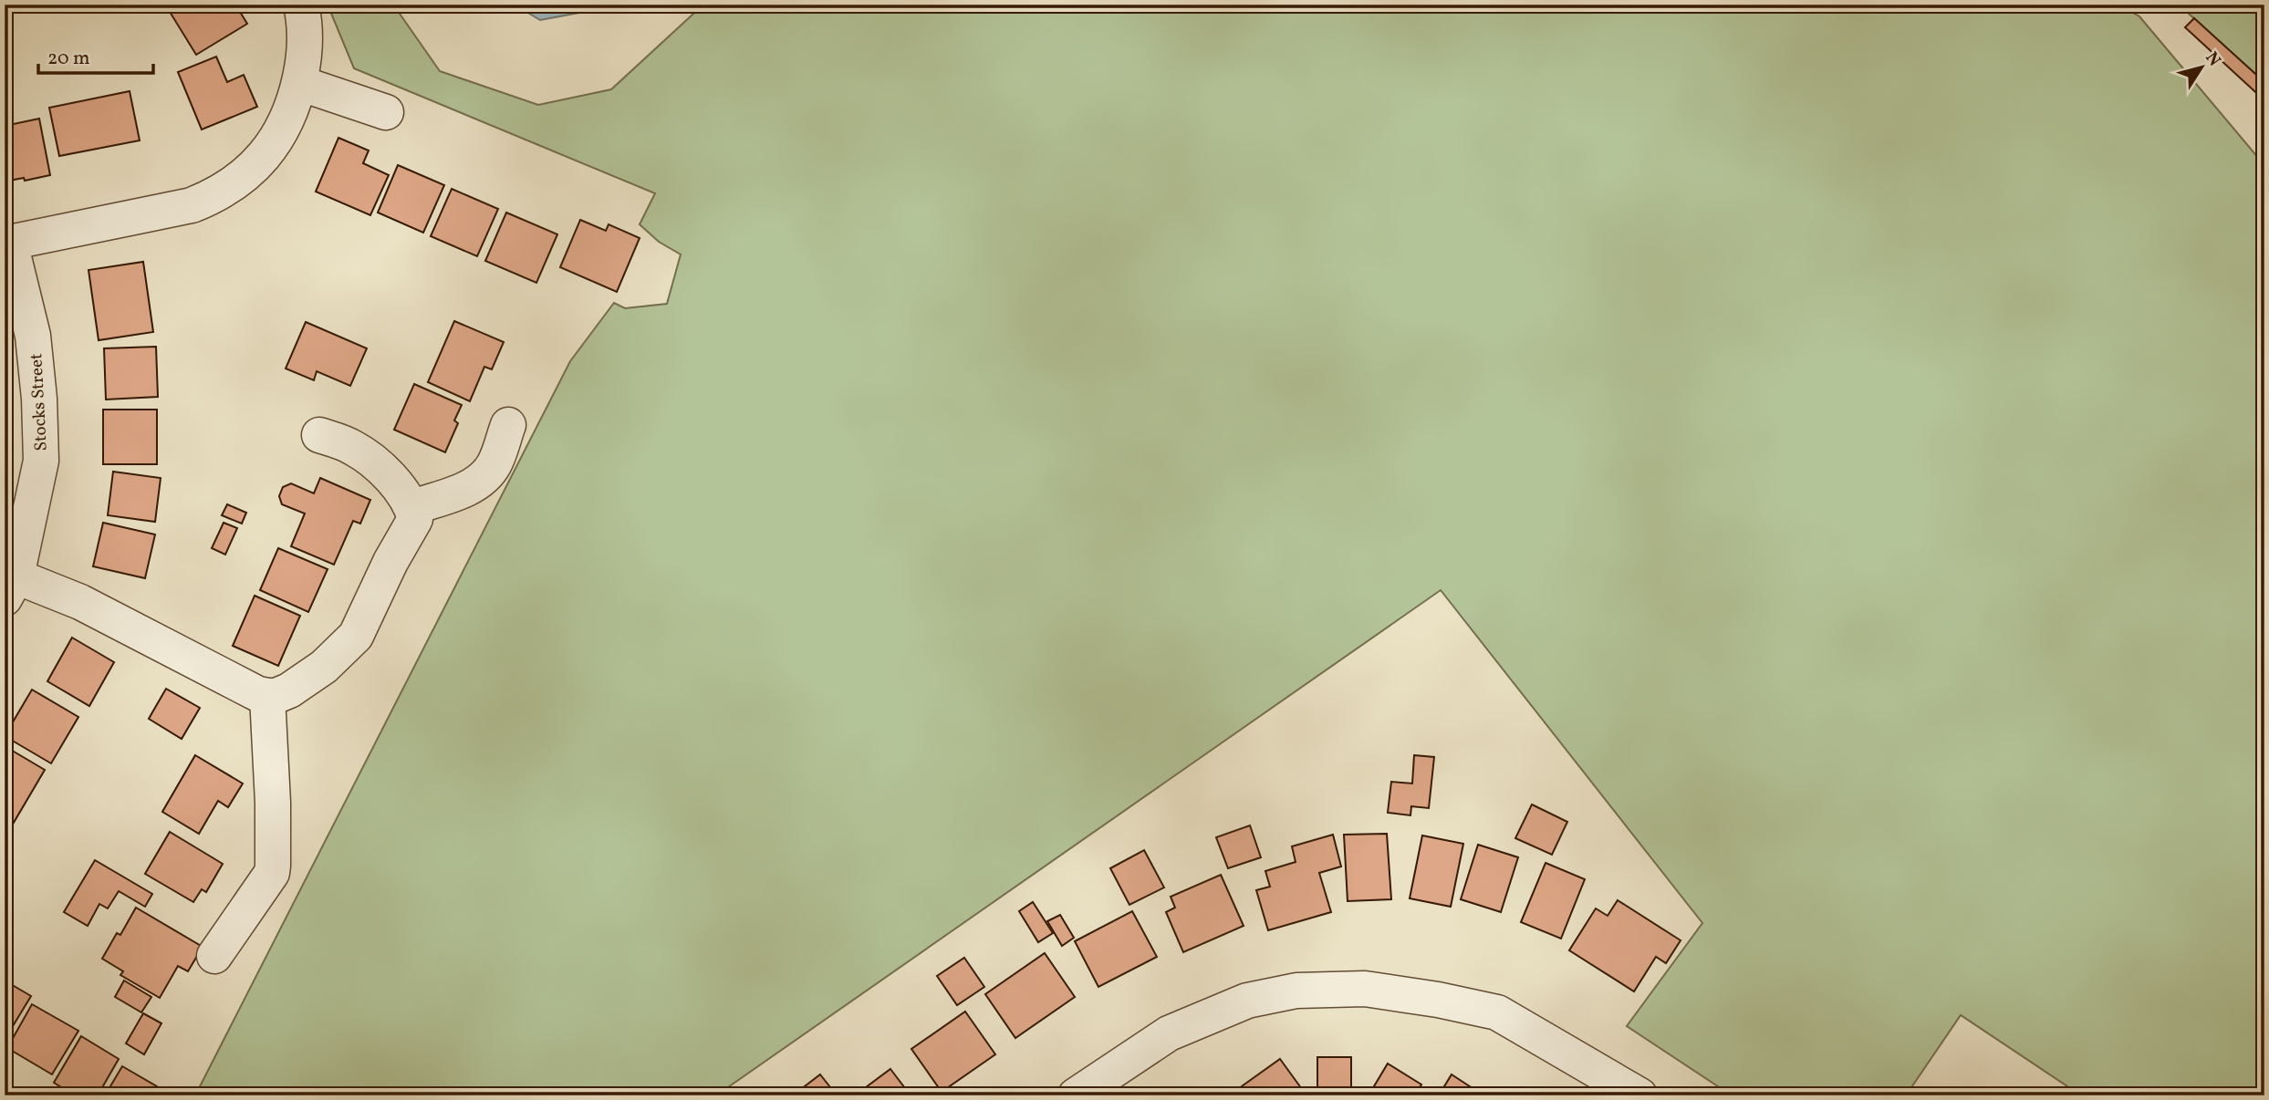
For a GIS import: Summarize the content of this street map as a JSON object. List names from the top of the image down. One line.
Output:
{"streets":{"street":["Stocks Street"]},"scale_bar":"20 m","north":"top right"}
